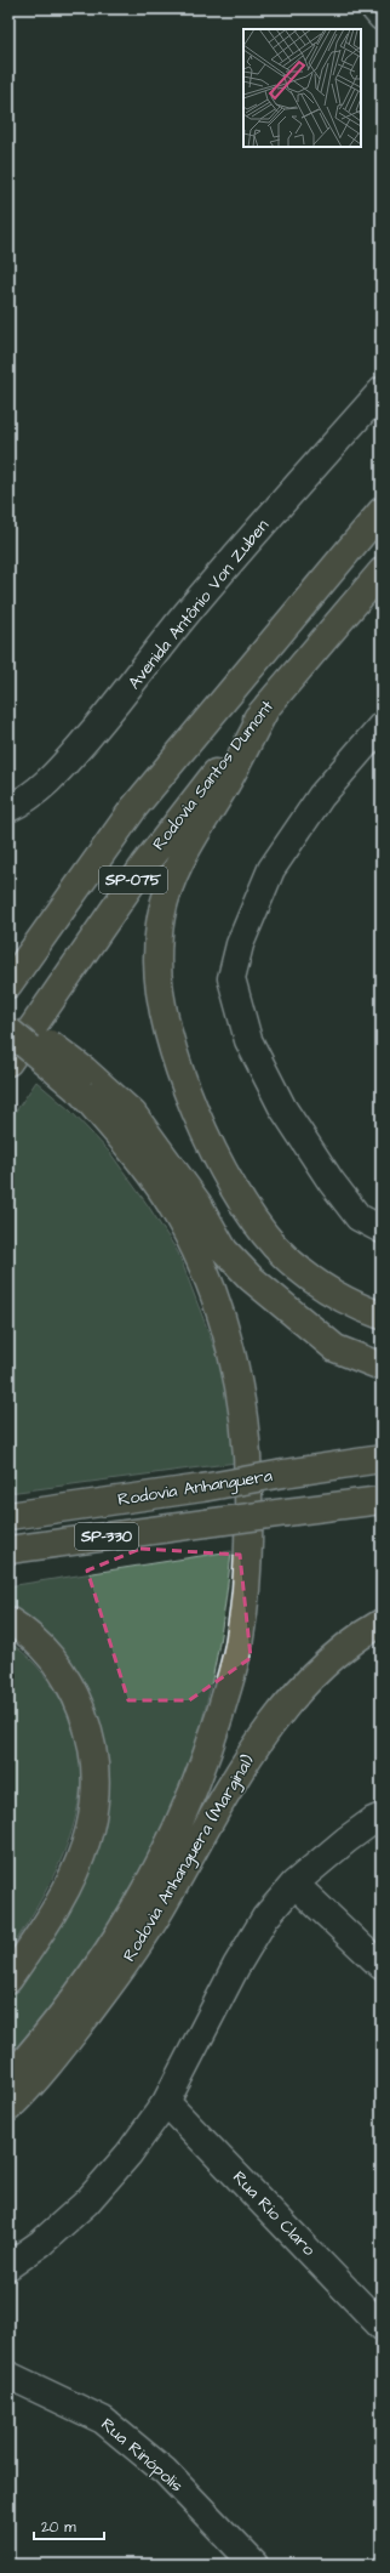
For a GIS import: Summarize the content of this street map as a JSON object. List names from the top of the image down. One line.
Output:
{"streets":{"highway":["Rodovia Santos Dumont","SP-075","Rodovia Anhanguera","SP-330","Rodovia Anhanguera (Marginal)"],"street":["Avenida Antônio Von Zuben","Rua Rio Claro","Rua Rinópolis"]},"scale_bar":"20 m"}
